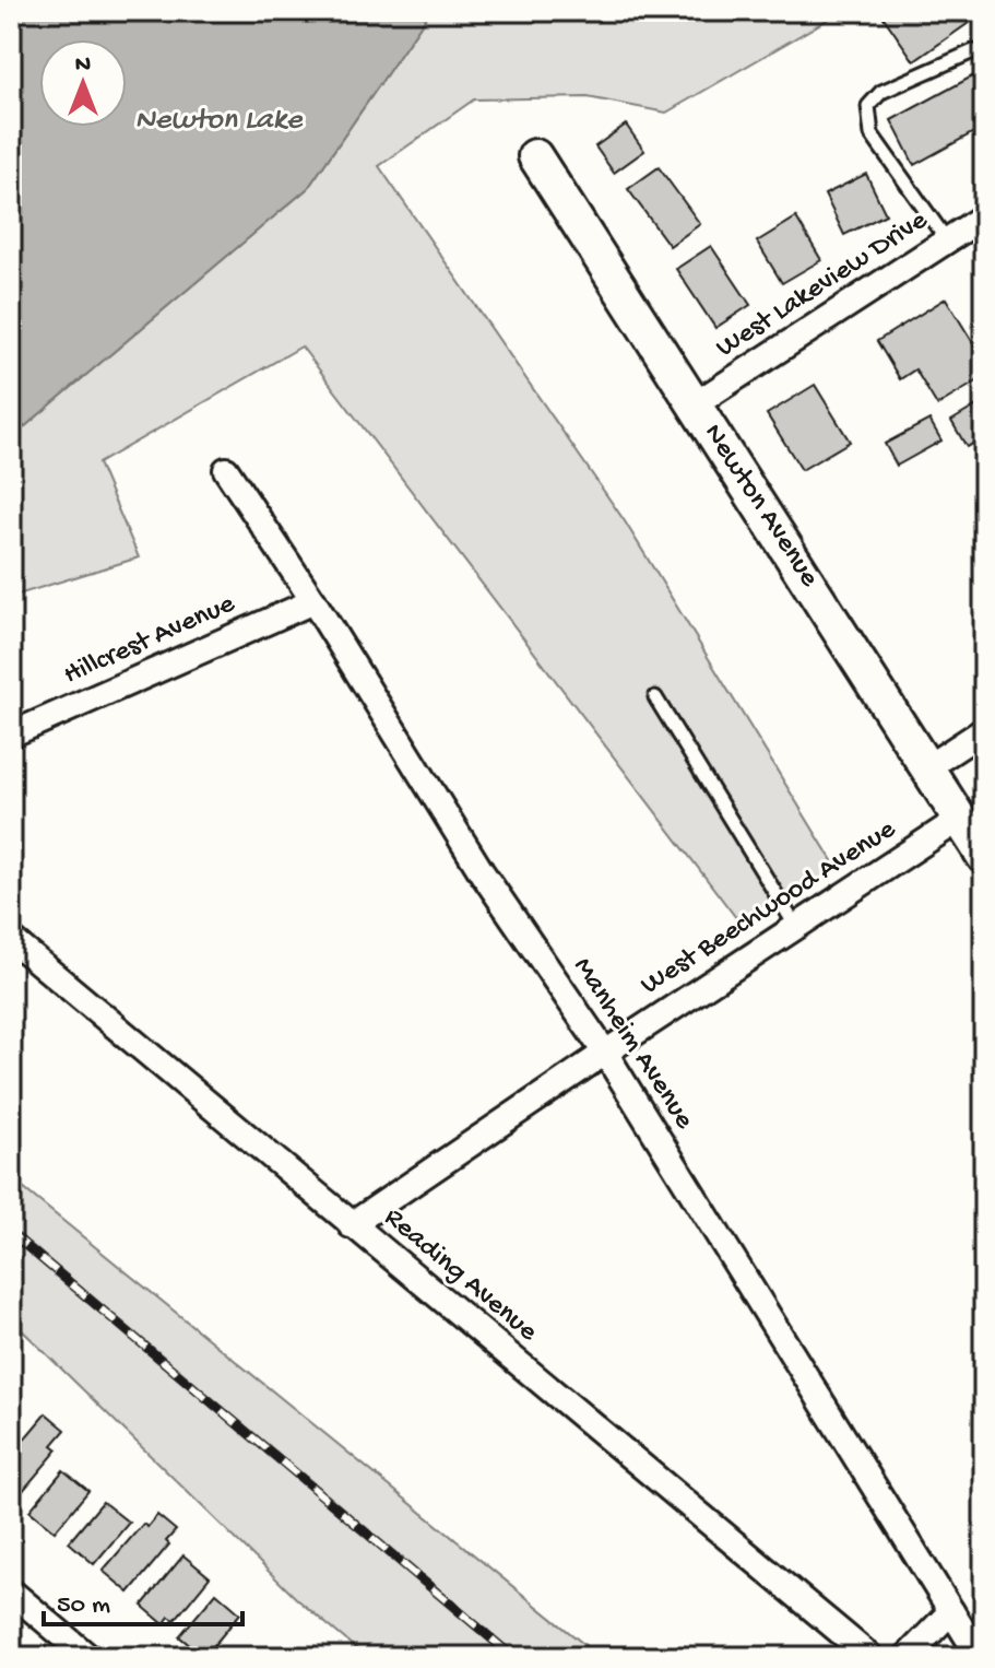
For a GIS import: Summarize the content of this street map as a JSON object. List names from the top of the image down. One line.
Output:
{"streets":{"street":["West Lakeview Drive","Newton Avenue","Hillcrest Avenue","West Beechwood Avenue","Manheim Avenue","Reading Avenue"]},"crossings":[["West Lakeview Drive","Newton Avenue"],["Newton Avenue","West Beechwood Avenue"],["Hillcrest Avenue","Manheim Avenue"],["West Beechwood Avenue","Manheim Avenue"],["West Beechwood Avenue","Reading Avenue"]],"water":["Newton Lake"],"scale_bar":"50 m","north":"top"}
